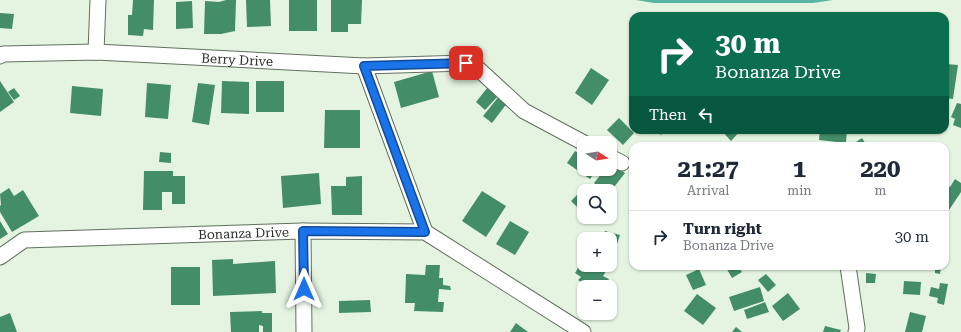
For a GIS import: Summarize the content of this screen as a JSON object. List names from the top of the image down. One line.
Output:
{"streets":{"street":["Berry Drive","Bonanza Drive"]},"north":"right","page":{"turn":["30 m","Bonanza Drive"],"then":"Then","map_buttons":["+","−"],"eta":["21:27","Arrival","1","min","220","m"],"list":[{"name":"Turn right","note":"Bonanza Drive","value":"30 m"}]}}
